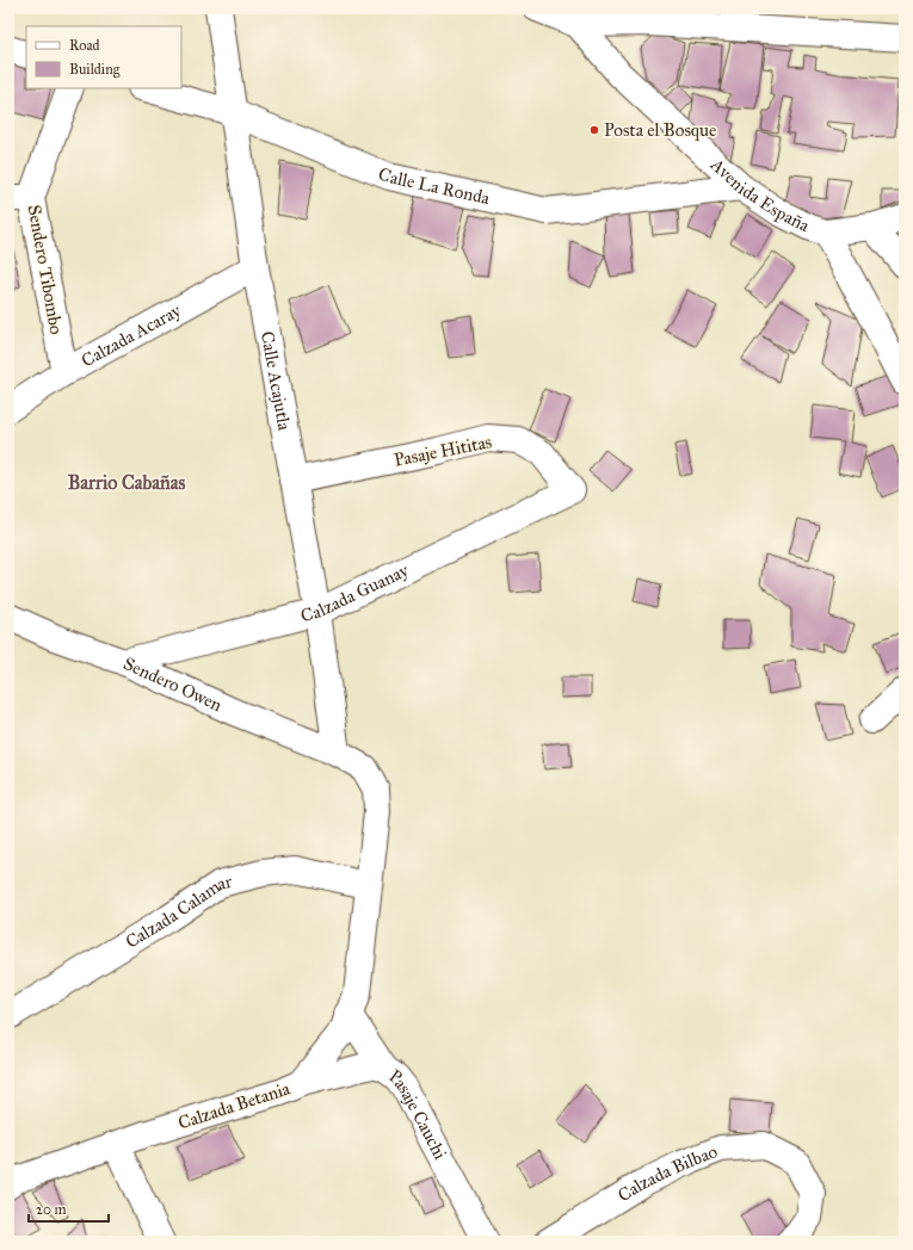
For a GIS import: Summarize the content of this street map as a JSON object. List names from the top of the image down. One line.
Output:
{"streets":{"street":["Calle La Ronda","Avenida España","Sendero Tibombo","Calzada Acaray","Calle Acajutla","Pasaje Hititas","Calzada Guanay","Sendero Owen","Calzada Calamar","Calzada Betania","Pasaje Cauchi","Calzada Bilbao"]},"crossings":[["Calle La Ronda","Avenida España"],["Calle La Ronda","Calle Acajutla"],["Sendero Tibombo","Calzada Acaray"],["Calzada Acaray","Calle Acajutla"],["Calle Acajutla","Pasaje Hititas"],["Calle Acajutla","Calzada Guanay"],["Calle Acajutla","Sendero Owen"],["Calle Acajutla","Calzada Betania"],["Pasaje Hititas","Calzada Guanay"],["Calzada Guanay","Sendero Owen"],["Sendero Owen","Calzada Betania"],["Calzada Calamar","Calzada Betania"],["Calzada Betania","Pasaje Cauchi"]],"districts":["Barrio Cabañas"],"places":["Posta el Bosque"],"legend":["Road","Building"],"scale_bar":"20 m"}
